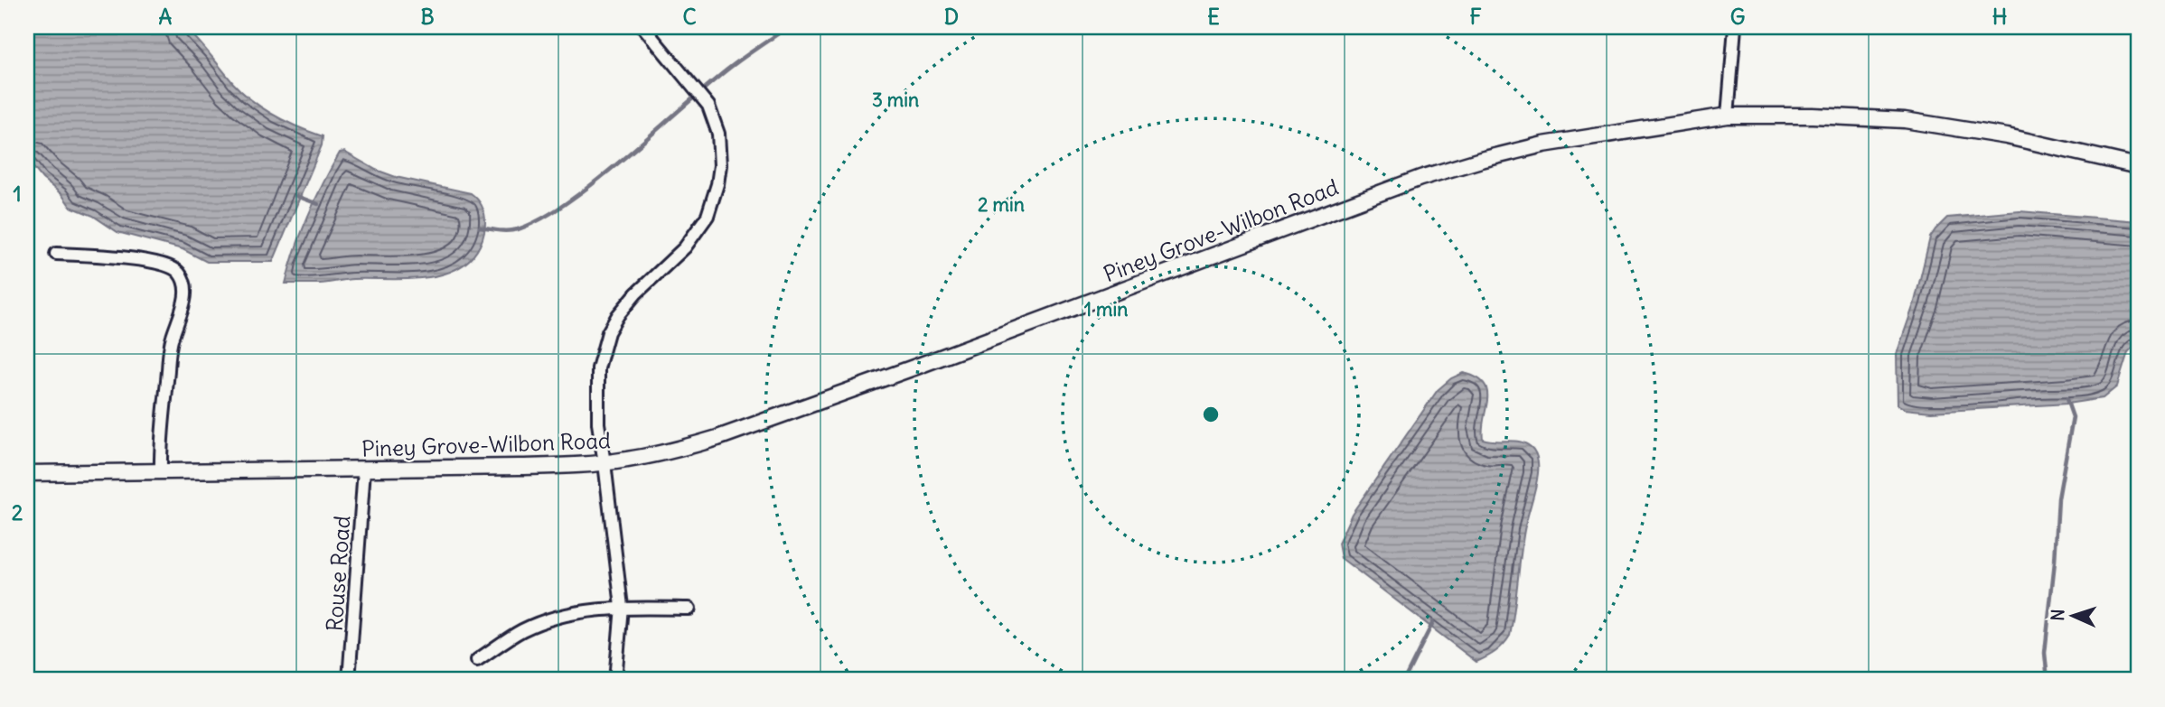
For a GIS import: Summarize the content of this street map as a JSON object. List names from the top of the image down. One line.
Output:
{"streets":{"street":["Piney Grove-Wilbon Road","Rouse Road"]},"crossings":[["Piney Grove-Wilbon Road","Rouse Road"]],"north":"left","grid":{"columns":["A","B","C","D","E","F","G","H"],"rows":["1","2"]},"rings":["3 min","2 min","1 min"]}
